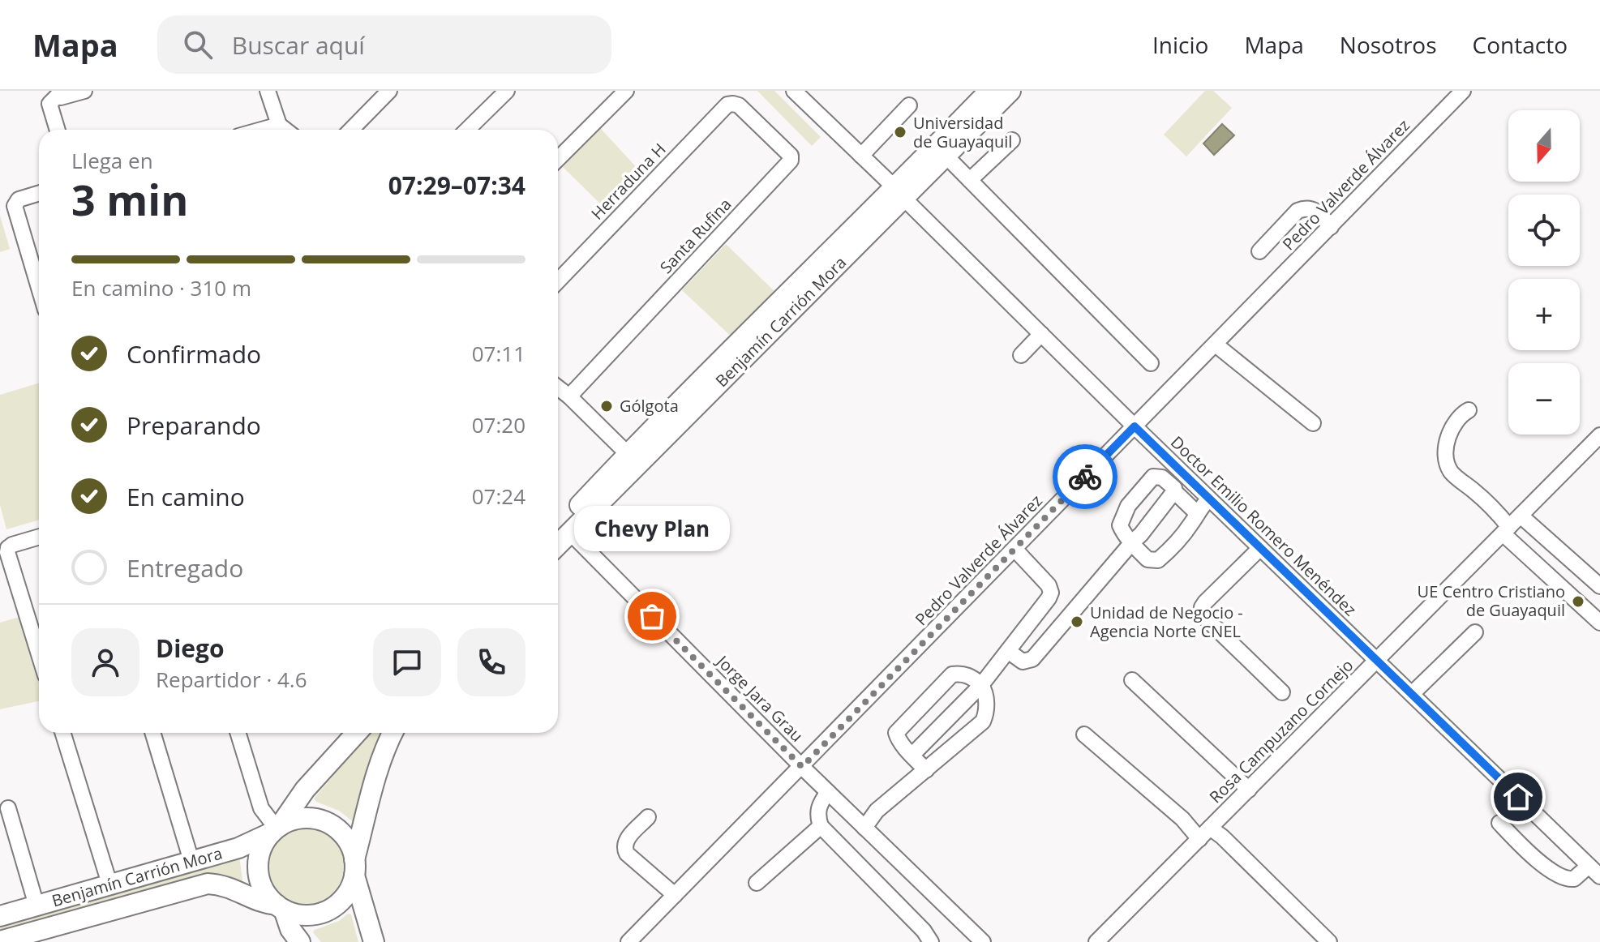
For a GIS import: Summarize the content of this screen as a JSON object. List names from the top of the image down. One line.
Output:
{"streets":{"main road":["Benjamín Carrión Mora"],"street":["Herraduna H","Pedro Valverde Álvarez","Santa Rufina","Doctor Emilio Romero Menéndez","Jorge Jara Grau","Rosa Campuzano Cornejo"]},"crossings":[["Herraduna H","Santa Rufina"],["Pedro Valverde Álvarez","Doctor Emilio Romero Menéndez"],["Pedro Valverde Álvarez","Jorge Jara Grau"],["Benjamín Carrión Mora","Doctor Emilio Romero Menéndez"],["Benjamín Carrión Mora","Jorge Jara Grau"],["Doctor Emilio Romero Menéndez","Rosa Campuzano Cornejo"]],"places":["Universidad de Guayaquil","Gólgota","UE Centro Cristiano de Guayaquil","Chevy Plan","Unidad de Negocio - Agencia Norte CNEL"],"north":"bottom","page":{"header":"Mapa","search":"Buscar aquí","nav":["Inicio","Mapa","Nosotros","Contacto"],"map_buttons":["+","−"],"heading":["3 min","Llega en","07:29–07:34"],"panel":["Diego","Repartidor · 4.6"],"bar":"En camino · 310 m","list":[["Confirmado","07:11"],["Preparando","07:20"],["En camino","07:24"],"Entregado"],"bubble":"Chevy Plan"}}
